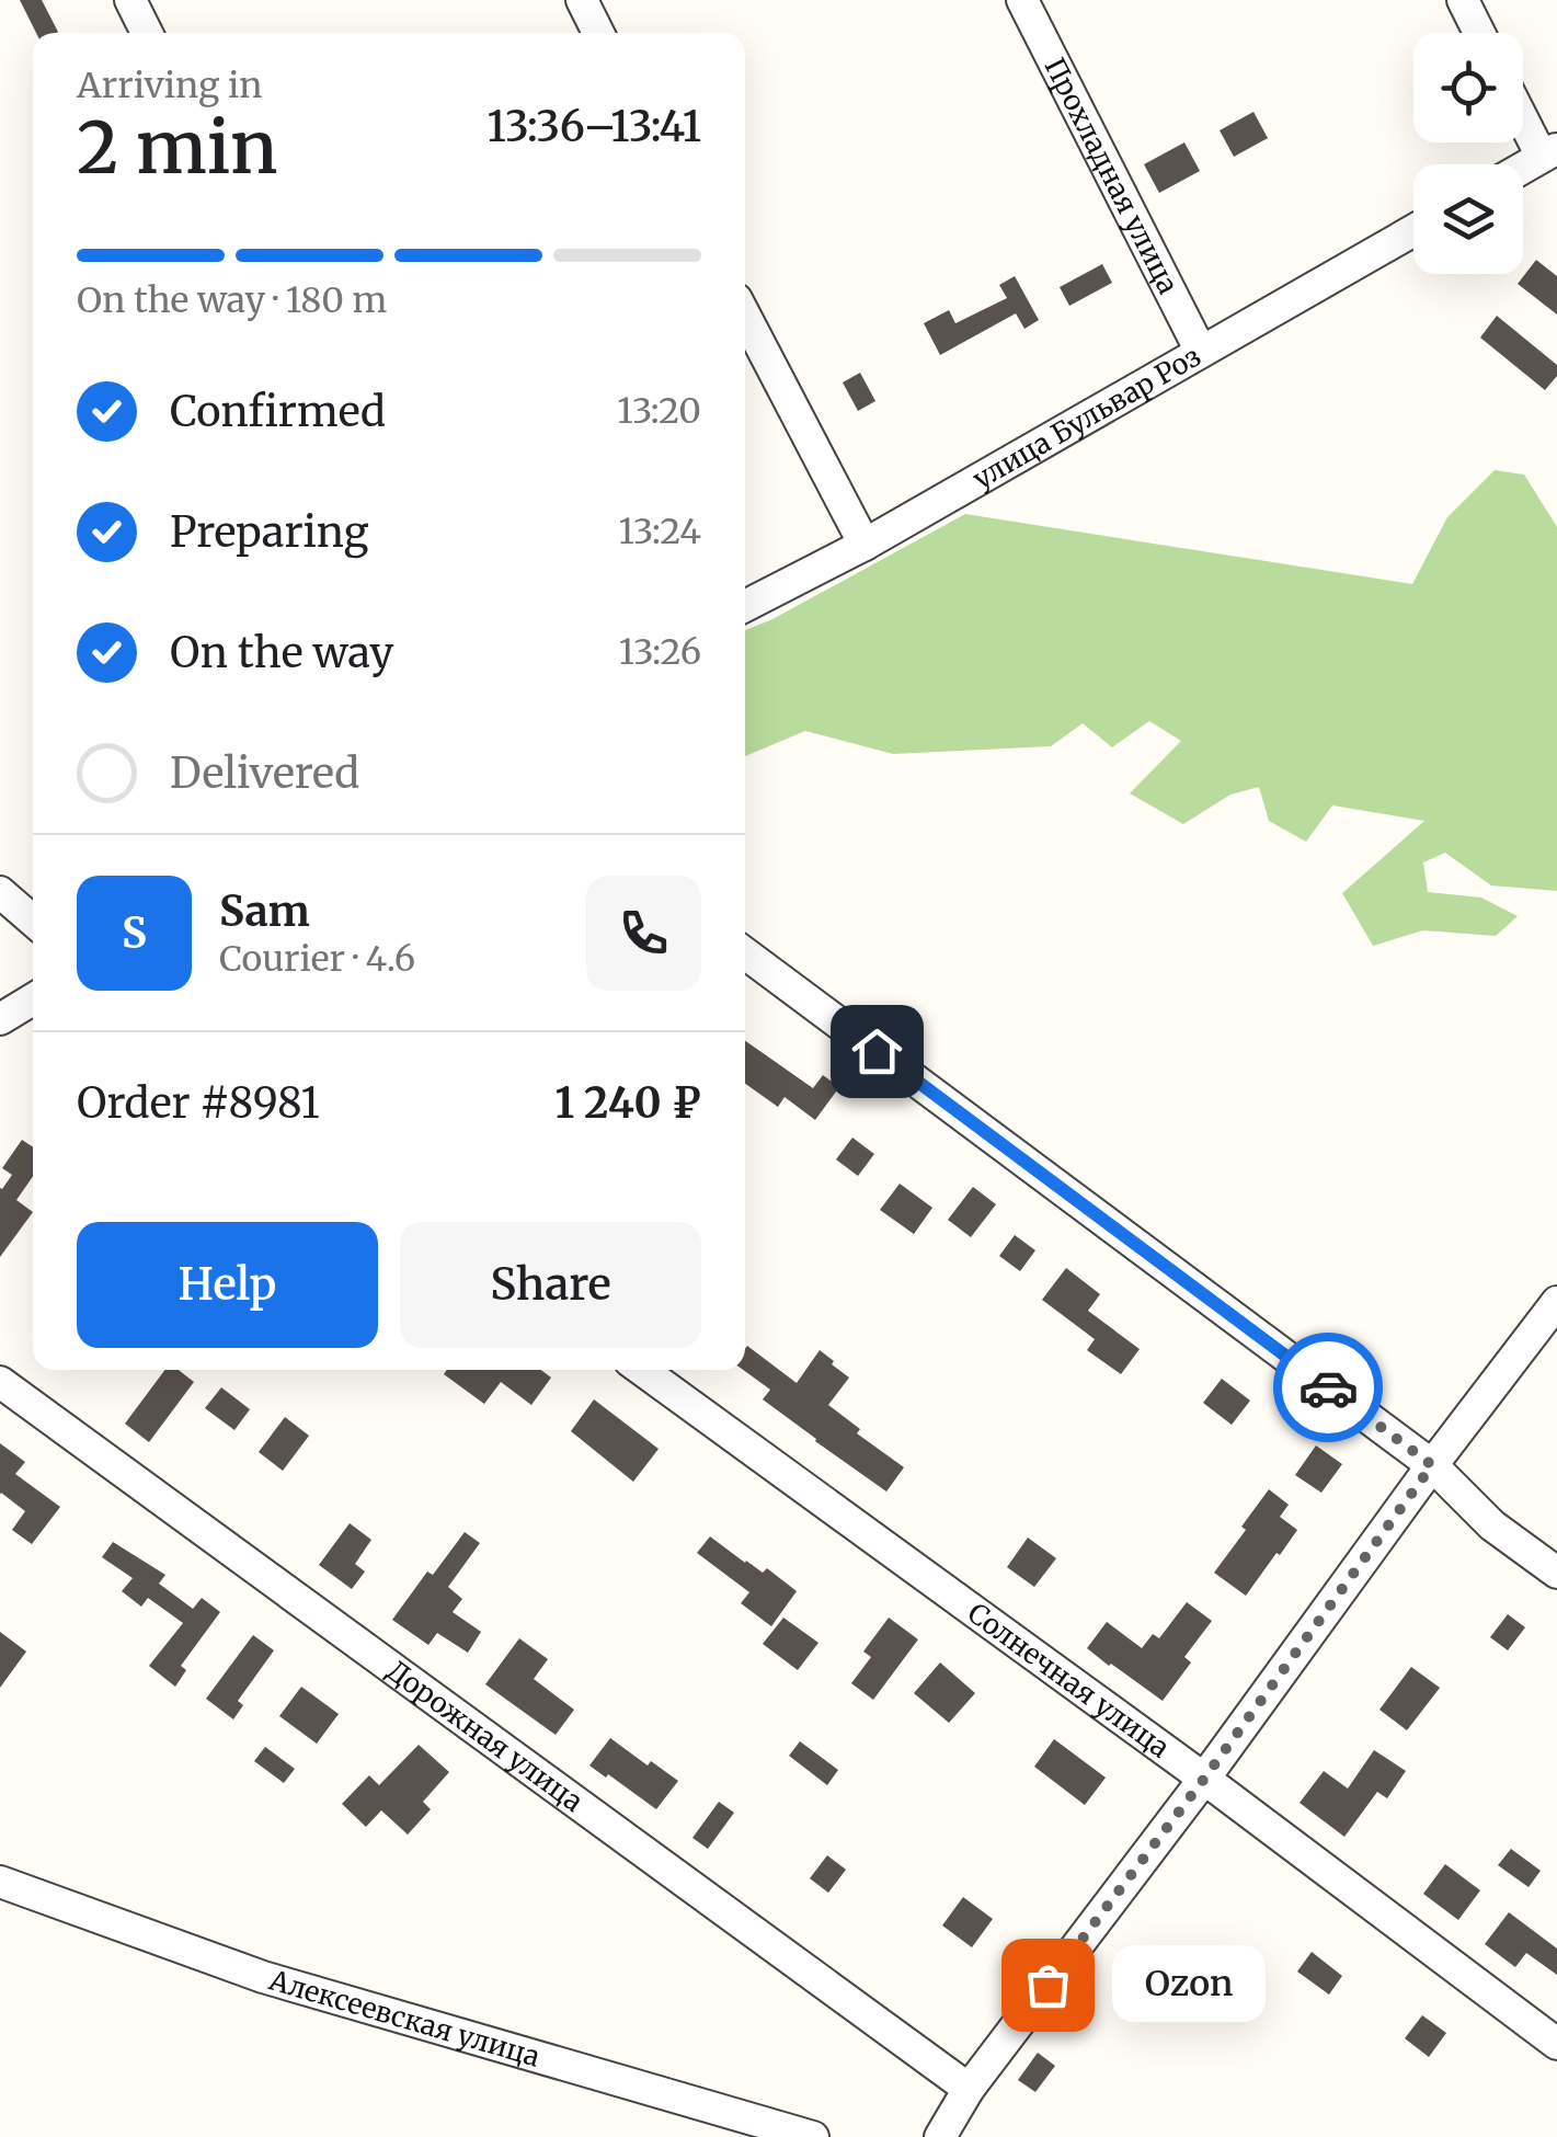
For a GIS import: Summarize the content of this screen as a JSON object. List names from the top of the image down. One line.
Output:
{"streets":{"street":["Прохладная улица","улица Бульвар Роз","Солнечная улица","Дорожная улица","Алексеевская улица"]},"crossings":[["Прохладная улица","улица Бульвар Роз"]],"places":["Ozon"],"page":{"heading":["2 min","Arriving in","13:36–13:41"],"panel":["Sam","Courier · 4.6","Order #8981","1 240 ₽"],"bar":"On the way · 180 m","list":[["Confirmed","13:20"],["Preparing","13:24"],["On the way","13:26"],"Delivered"],"round":"S","buttons":["Help","Share"],"bubble":"Ozon"}}
